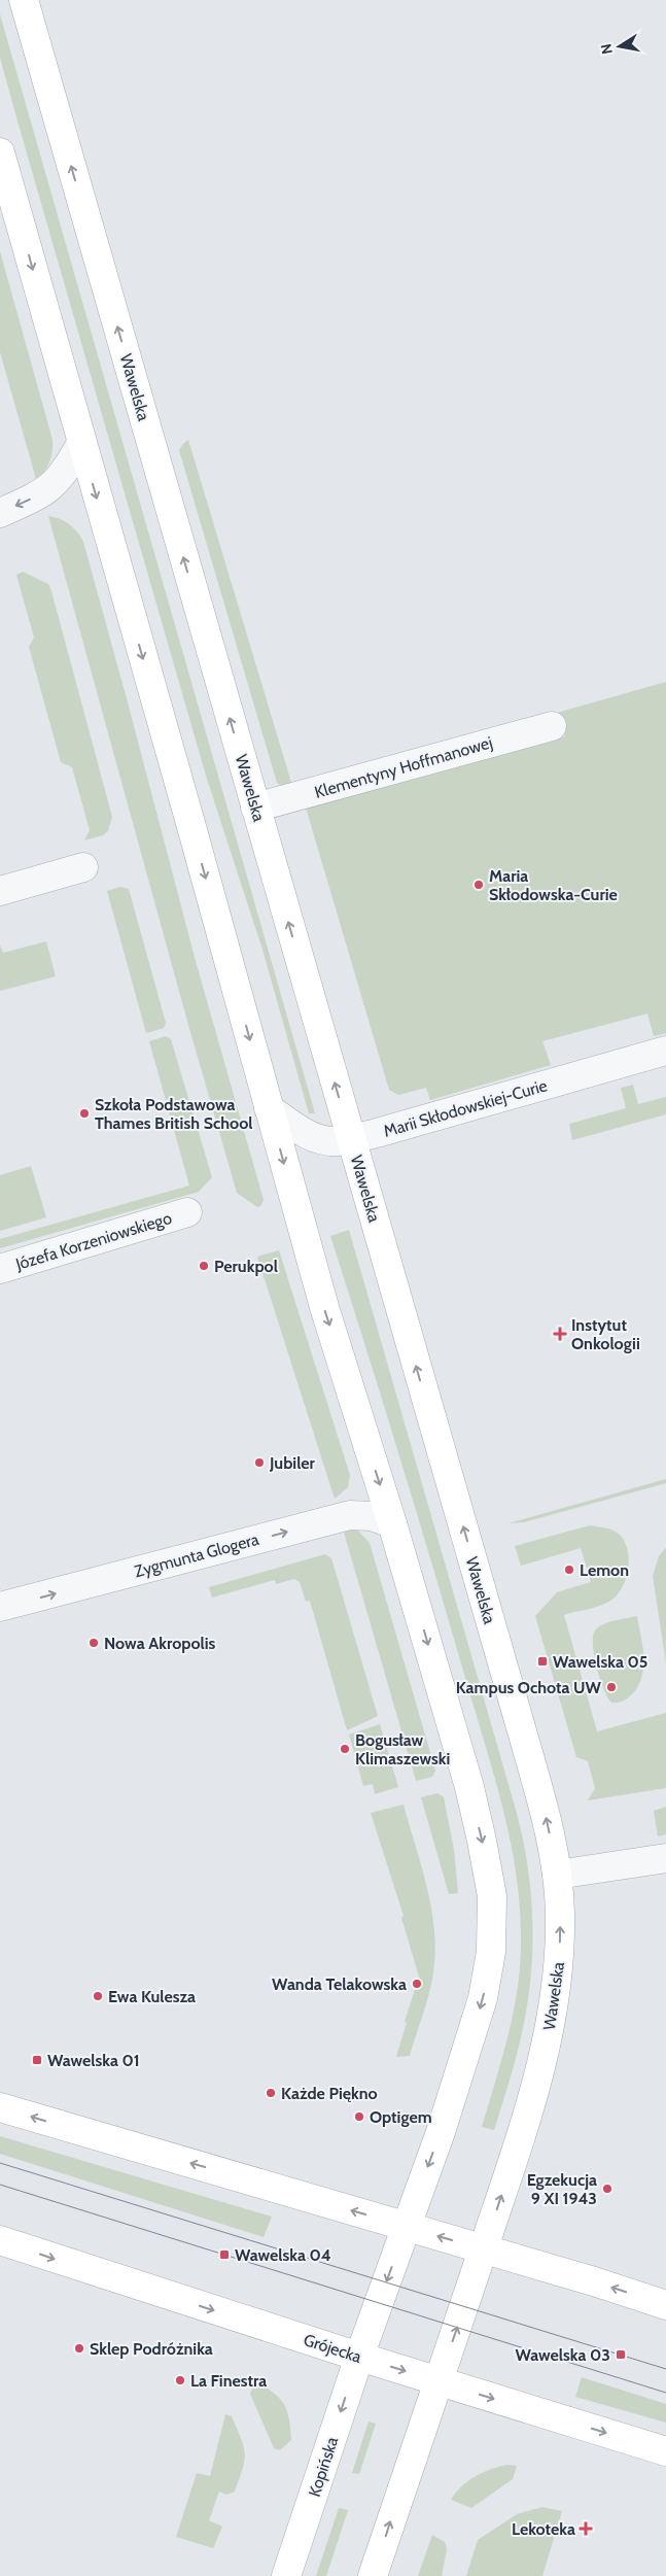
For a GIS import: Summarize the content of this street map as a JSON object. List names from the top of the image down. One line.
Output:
{"streets":{"main road":["Wawelska","Grójecka","Kopińska"],"street":["Klementyny Hoffmanowej","Marii Skłodowskiej-Curie","Józefa Korzeniowskiego","Zygmunta Glogera"]},"crossings":[["Wawelska","Klementyny Hoffmanowej"],["Wawelska","Marii Skłodowskiej-Curie"],["Wawelska","Grójecka"],["Grójecka","Kopińska"]],"one_way":["Zygmunta Glogera"],"places":{"other":["Maria Skłodowska-Curie","Szkoła Podstawowa Thames British School","Perukpol","Jubiler","Lemon","Nowa Akropolis","Kampus Ochota UW","Bogusław Klimaszewski","Wanda Telakowska","Ewa Kulesza","Każde Piękno","Optigem","Egzekucja 9 XI 1943","Sklep Podróżnika","La Finestra"],"health":["Instytut Onkologii","Lekoteka"],"transit":["Wawelska 05","Wawelska 01","Wawelska 04","Wawelska 03"]},"north":"left"}
